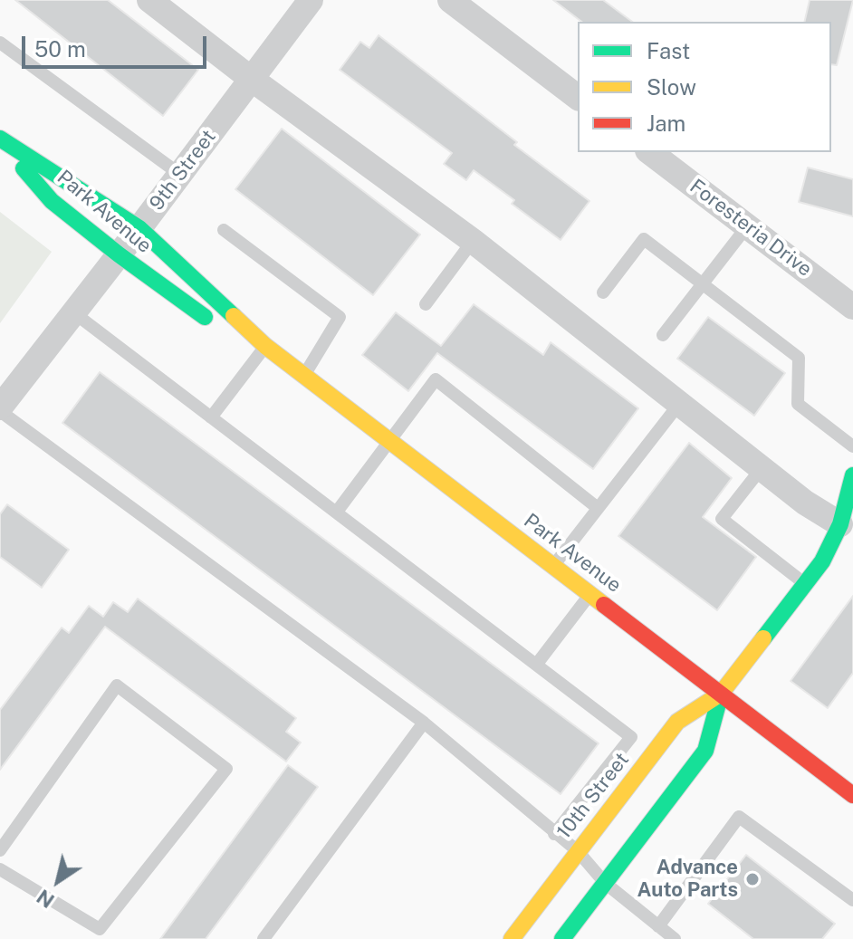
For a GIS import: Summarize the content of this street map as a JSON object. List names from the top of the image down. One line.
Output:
{"streets":{"street":["9th Street","Park Avenue","Foresteria Drive","10th Street"]},"crossings":[["9th Street","Park Avenue"],["Park Avenue","10th Street"]],"places":["Advance Auto Parts"],"legend":["Fast","Slow","Jam"],"scale_bar":"50 m","north":"bottom left"}
